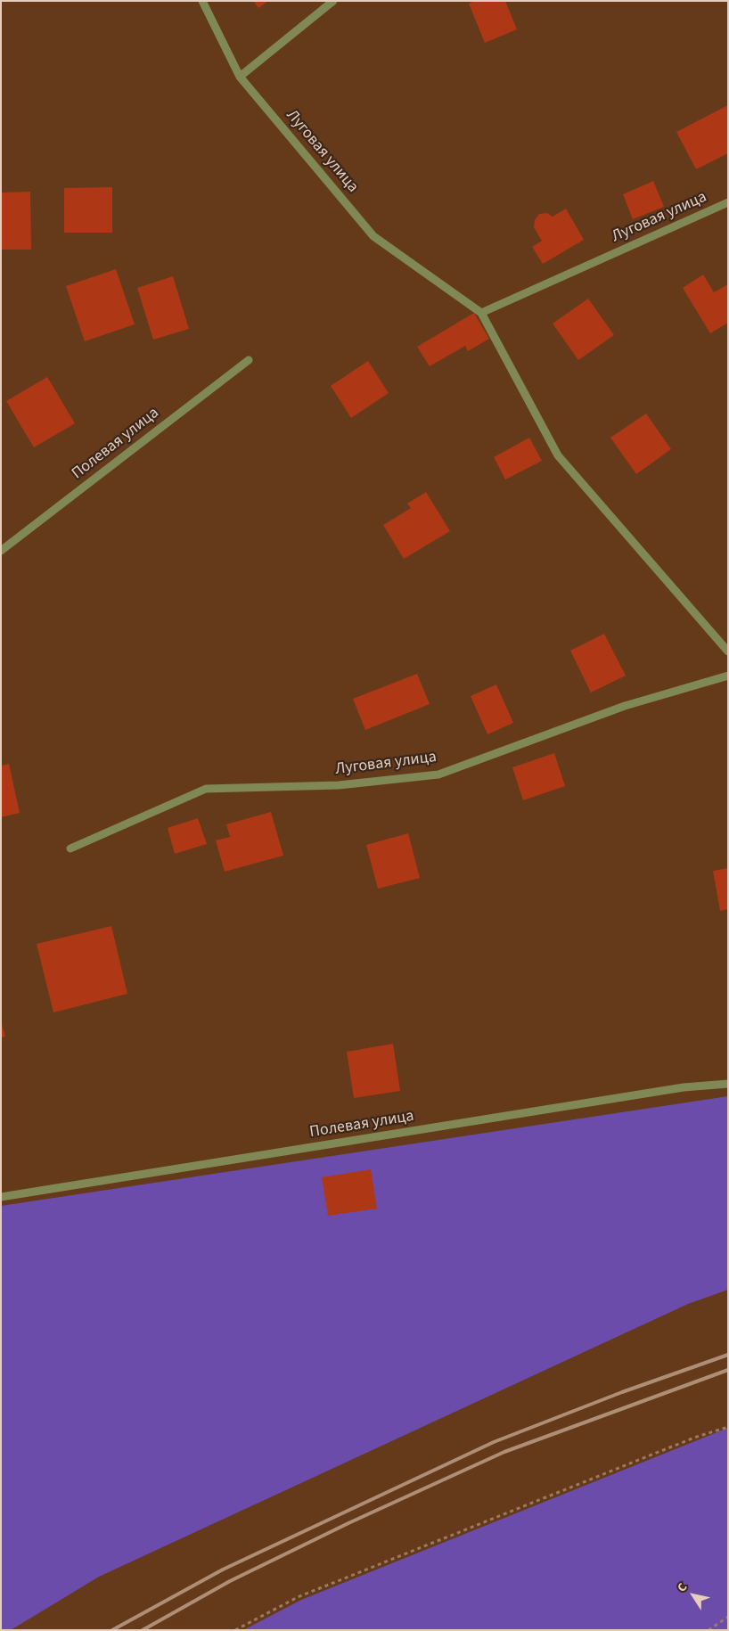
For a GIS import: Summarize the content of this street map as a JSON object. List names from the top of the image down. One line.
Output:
{"streets":{"street":["Луговая улица","Полевая улица"]},"north":"top left"}
